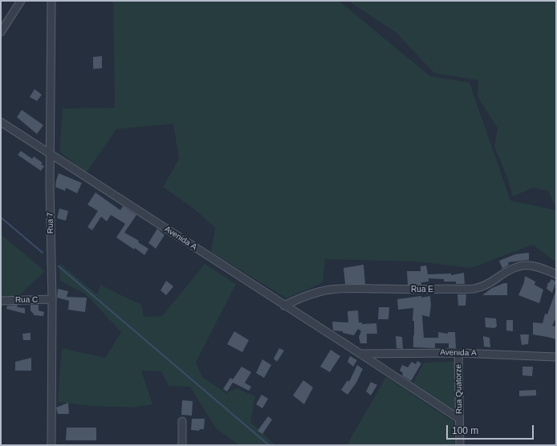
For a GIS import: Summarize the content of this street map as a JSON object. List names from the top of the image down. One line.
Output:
{"streets":{"street":["Rua 7","Avenida A","Rua E","Rua C","Rua Quatorze"]},"crossings":[["Rua 7","Avenida A"],["Rua 7","Rua C"],["Avenida A","Rua E"],["Avenida A","Rua Quatorze"]],"scale_bar":"100 m"}
